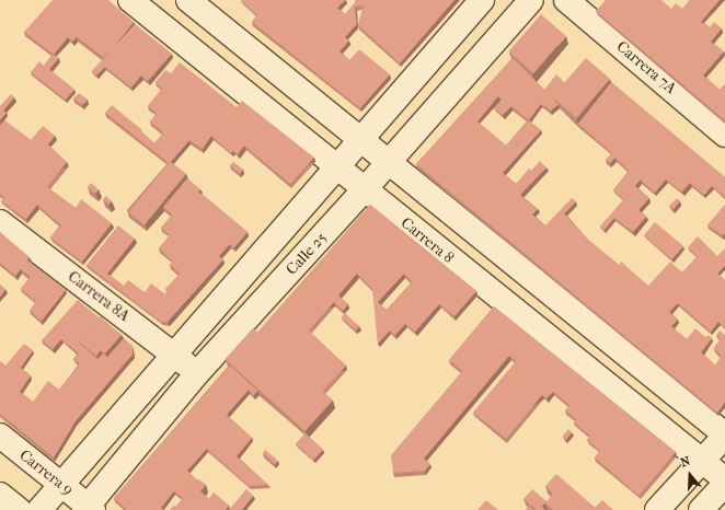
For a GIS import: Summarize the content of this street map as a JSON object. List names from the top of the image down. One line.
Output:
{"streets":{"street":["Carrera 7A","Carrera 8","Calle 25","Carrera 8A","Carrera 9"]},"crossings":[["Carrera 8","Calle 25"],["Calle 25","Carrera 8A"],["Calle 25","Carrera 9"]],"north":"top"}
